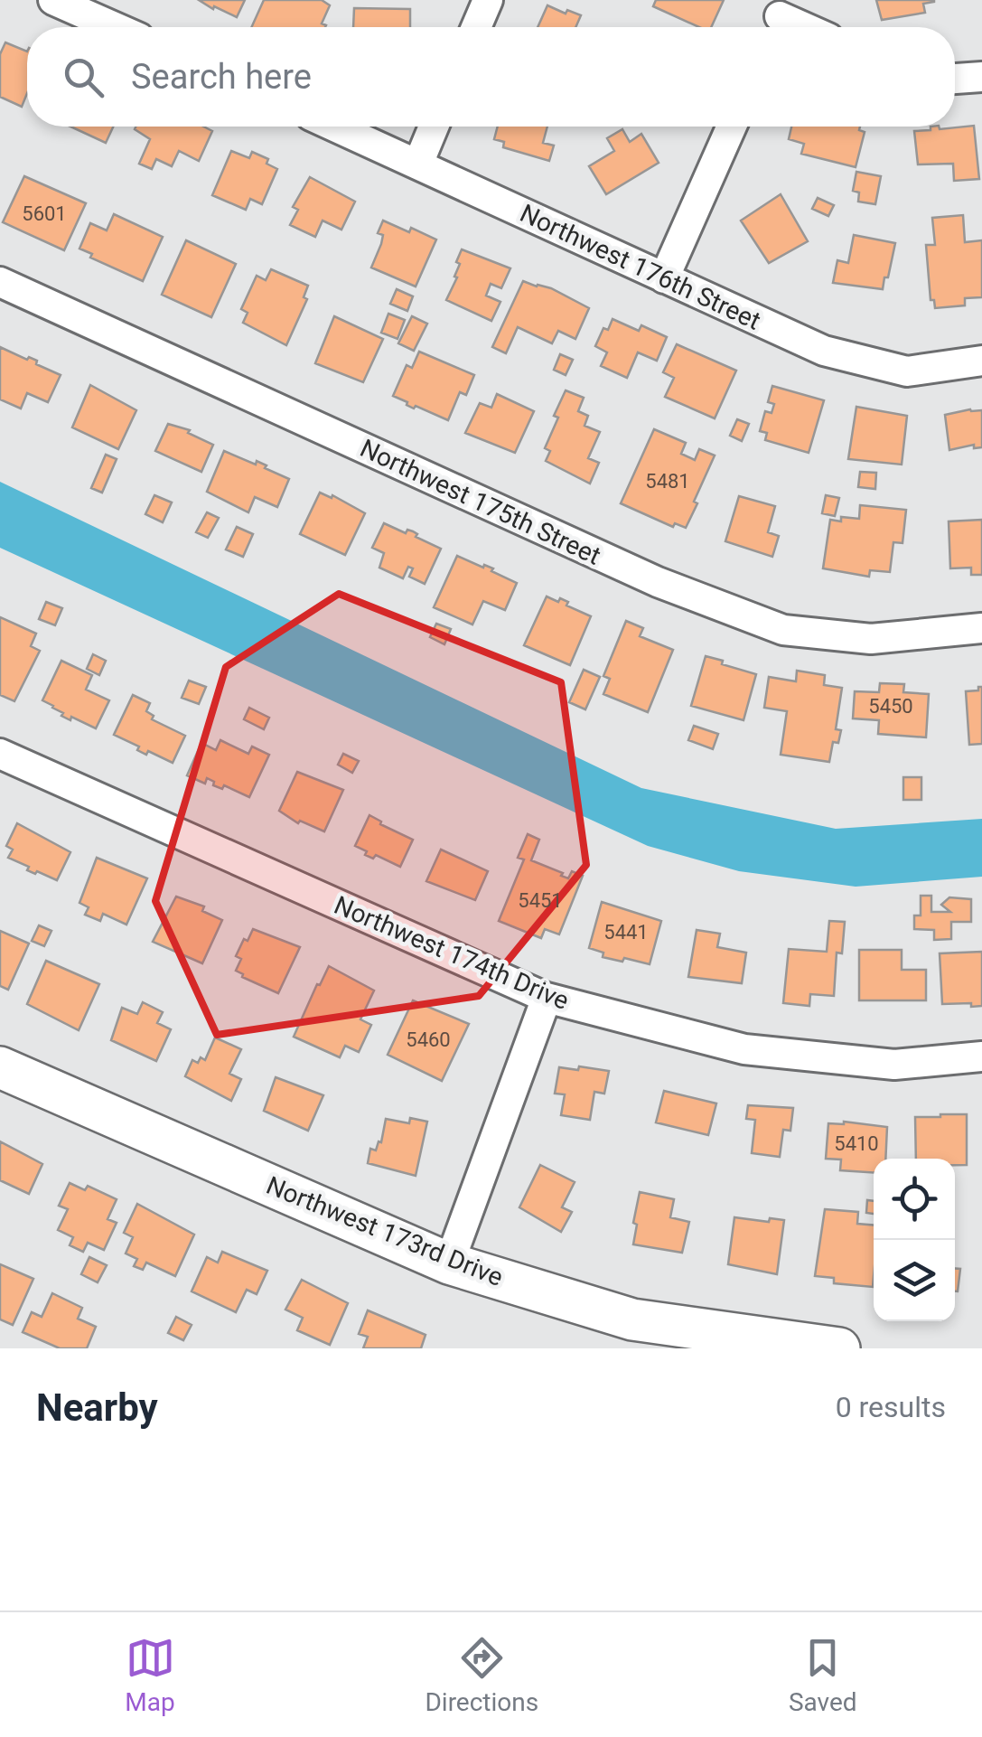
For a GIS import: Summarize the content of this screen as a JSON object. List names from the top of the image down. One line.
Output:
{"streets":{"street":["Northwest 176th Street","Northwest 175th Street","Northwest 174th Drive","Northwest 173rd Drive"]},"house_numbers":["5601","5481","5450","5451","5441","5460","5410"],"page":{"search":"Search here","heading":["Nearby","0 results"],"nav":["Map","Directions","Saved"]}}
